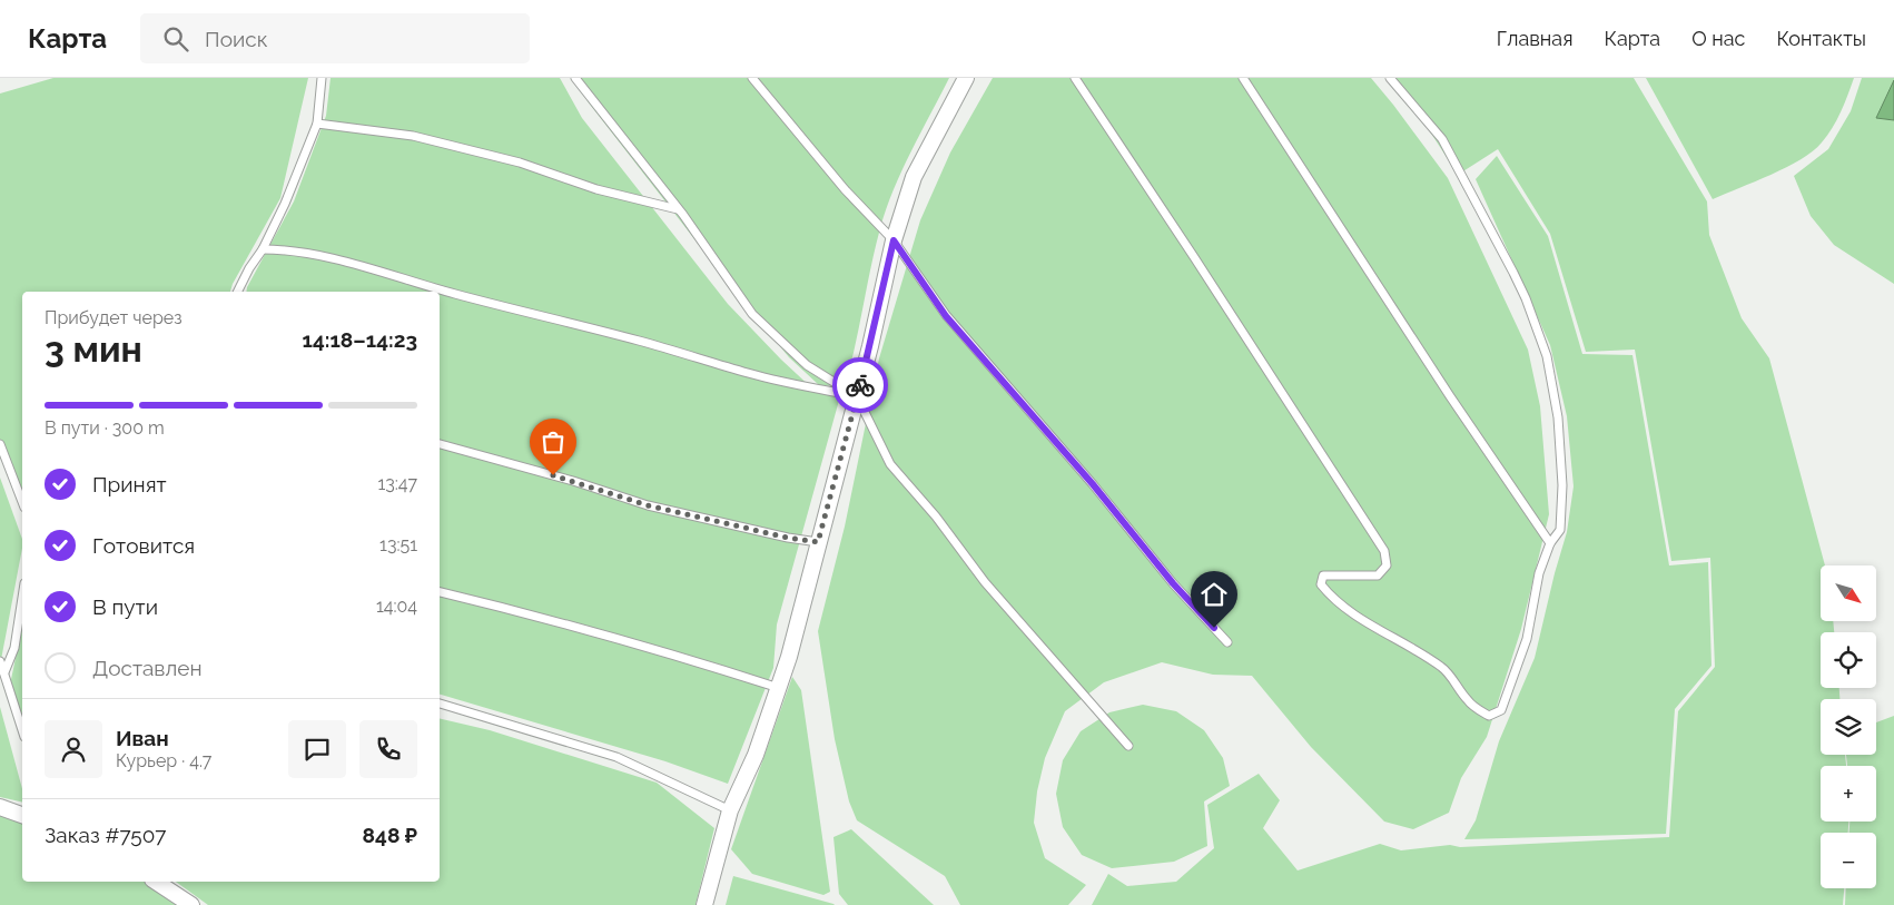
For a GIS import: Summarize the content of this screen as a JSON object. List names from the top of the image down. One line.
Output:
{"north":"bottom right","page":{"header":"Карта","search":"Поиск","nav":["Главная","Карта","О нас","Контакты"],"heading":["3 мин","Прибудет через","14:18–14:23"],"panel":["Иван","Курьер · 4.7","Заказ #7507","848 ₽"],"bar":"В пути · 300 m","list":[["Принят","13:47"],["Готовится","13:51"],["В пути","14:04"],"Доставлен"],"map_buttons":["+","−"]}}
